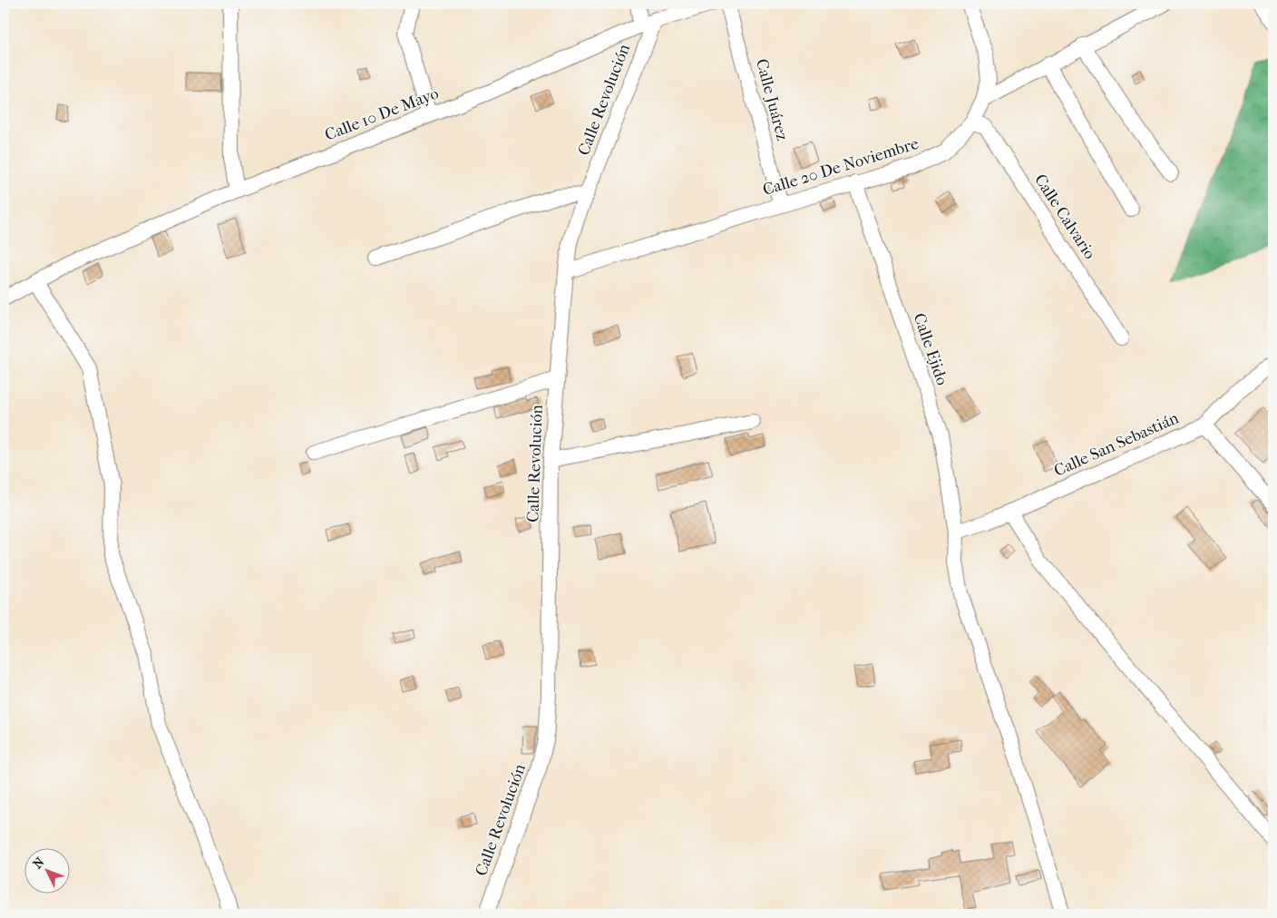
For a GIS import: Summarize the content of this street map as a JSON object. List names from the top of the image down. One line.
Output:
{"streets":{"street":["Calle Revolución","Calle Juárez","Calle 10 De Mayo","Calle 20 De Noviembre","Calle Calvario","Calle Ejido","Calle San Sebastián"]},"crossings":[["Calle Revolución","Calle 10 De Mayo"],["Calle Revolución","Calle 20 De Noviembre"],["Calle Juárez","Calle 20 De Noviembre"],["Calle 20 De Noviembre","Calle Calvario"],["Calle 20 De Noviembre","Calle Ejido"],["Calle Ejido","Calle San Sebastián"]],"north":"top left"}
